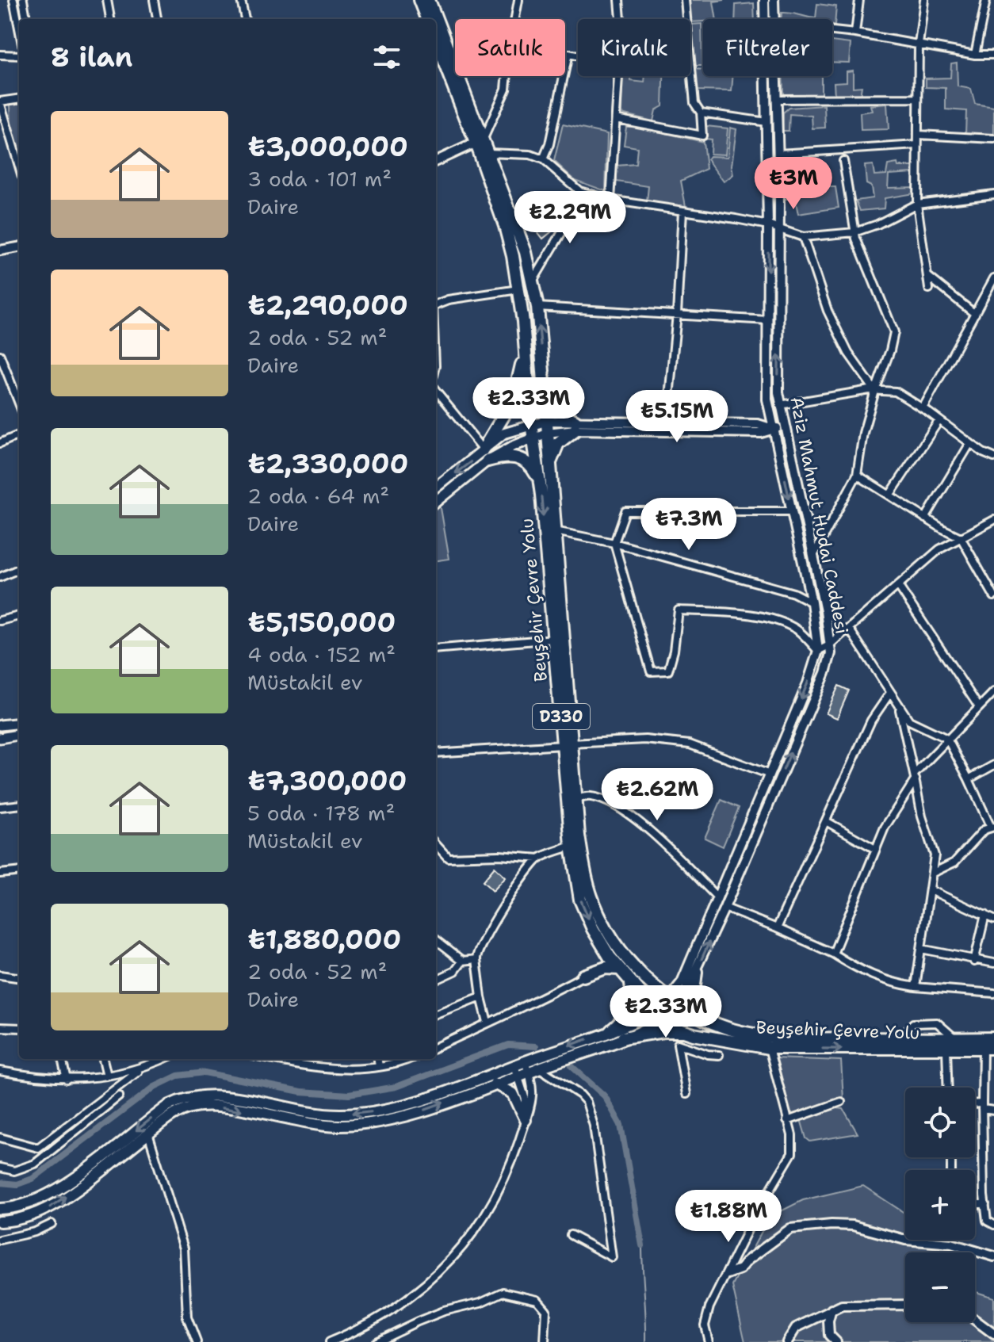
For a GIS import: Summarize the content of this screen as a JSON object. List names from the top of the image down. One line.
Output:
{"streets":{"highway":["Beyşehir Çevre Yolu","D330"],"street":["Aziz Mahmut Hudai Caddesi"]},"crossings":[["Aziz Mahmut Hudai Caddesi","Beyşehir Çevre Yolu"],["Beyşehir Çevre Yolu","D330"]],"page":{"chip":["Satılık","Kiralık","Filtreler"],"heading":"8 ilan","list":[{"name":"₺3,000,000","note":"3 oda · 101 m² · Daire"},{"name":"₺2,290,000","note":"2 oda · 52 m² · Daire"},{"name":"₺2,330,000","note":"2 oda · 64 m² · Daire"},{"name":"₺5,150,000","note":"4 oda · 152 m² · Müstakil ev"},{"name":"₺7,300,000","note":"5 oda · 178 m² · Müstakil ev"},{"name":"₺1,880,000","note":"2 oda · 52 m² · Daire"}],"price":["₺3M","₺2.29M","₺2.33M","₺5.15M","₺7.3M","₺2.62M","₺2.33M","₺1.88M"],"map_buttons":["+","−"]}}
